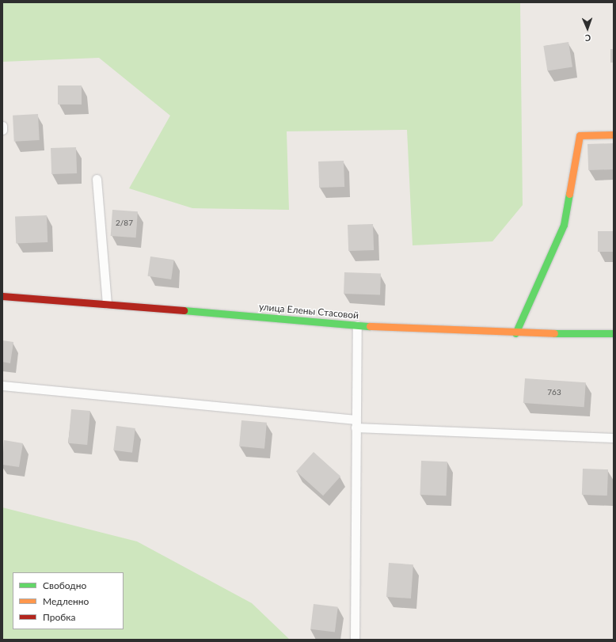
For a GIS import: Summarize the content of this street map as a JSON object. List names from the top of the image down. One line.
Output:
{"streets":{"main road":["улица Елены Стасовой"]},"house_numbers":["2/87","763"],"legend":["Свободно","Медленно","Пробка"],"north":"bottom"}
